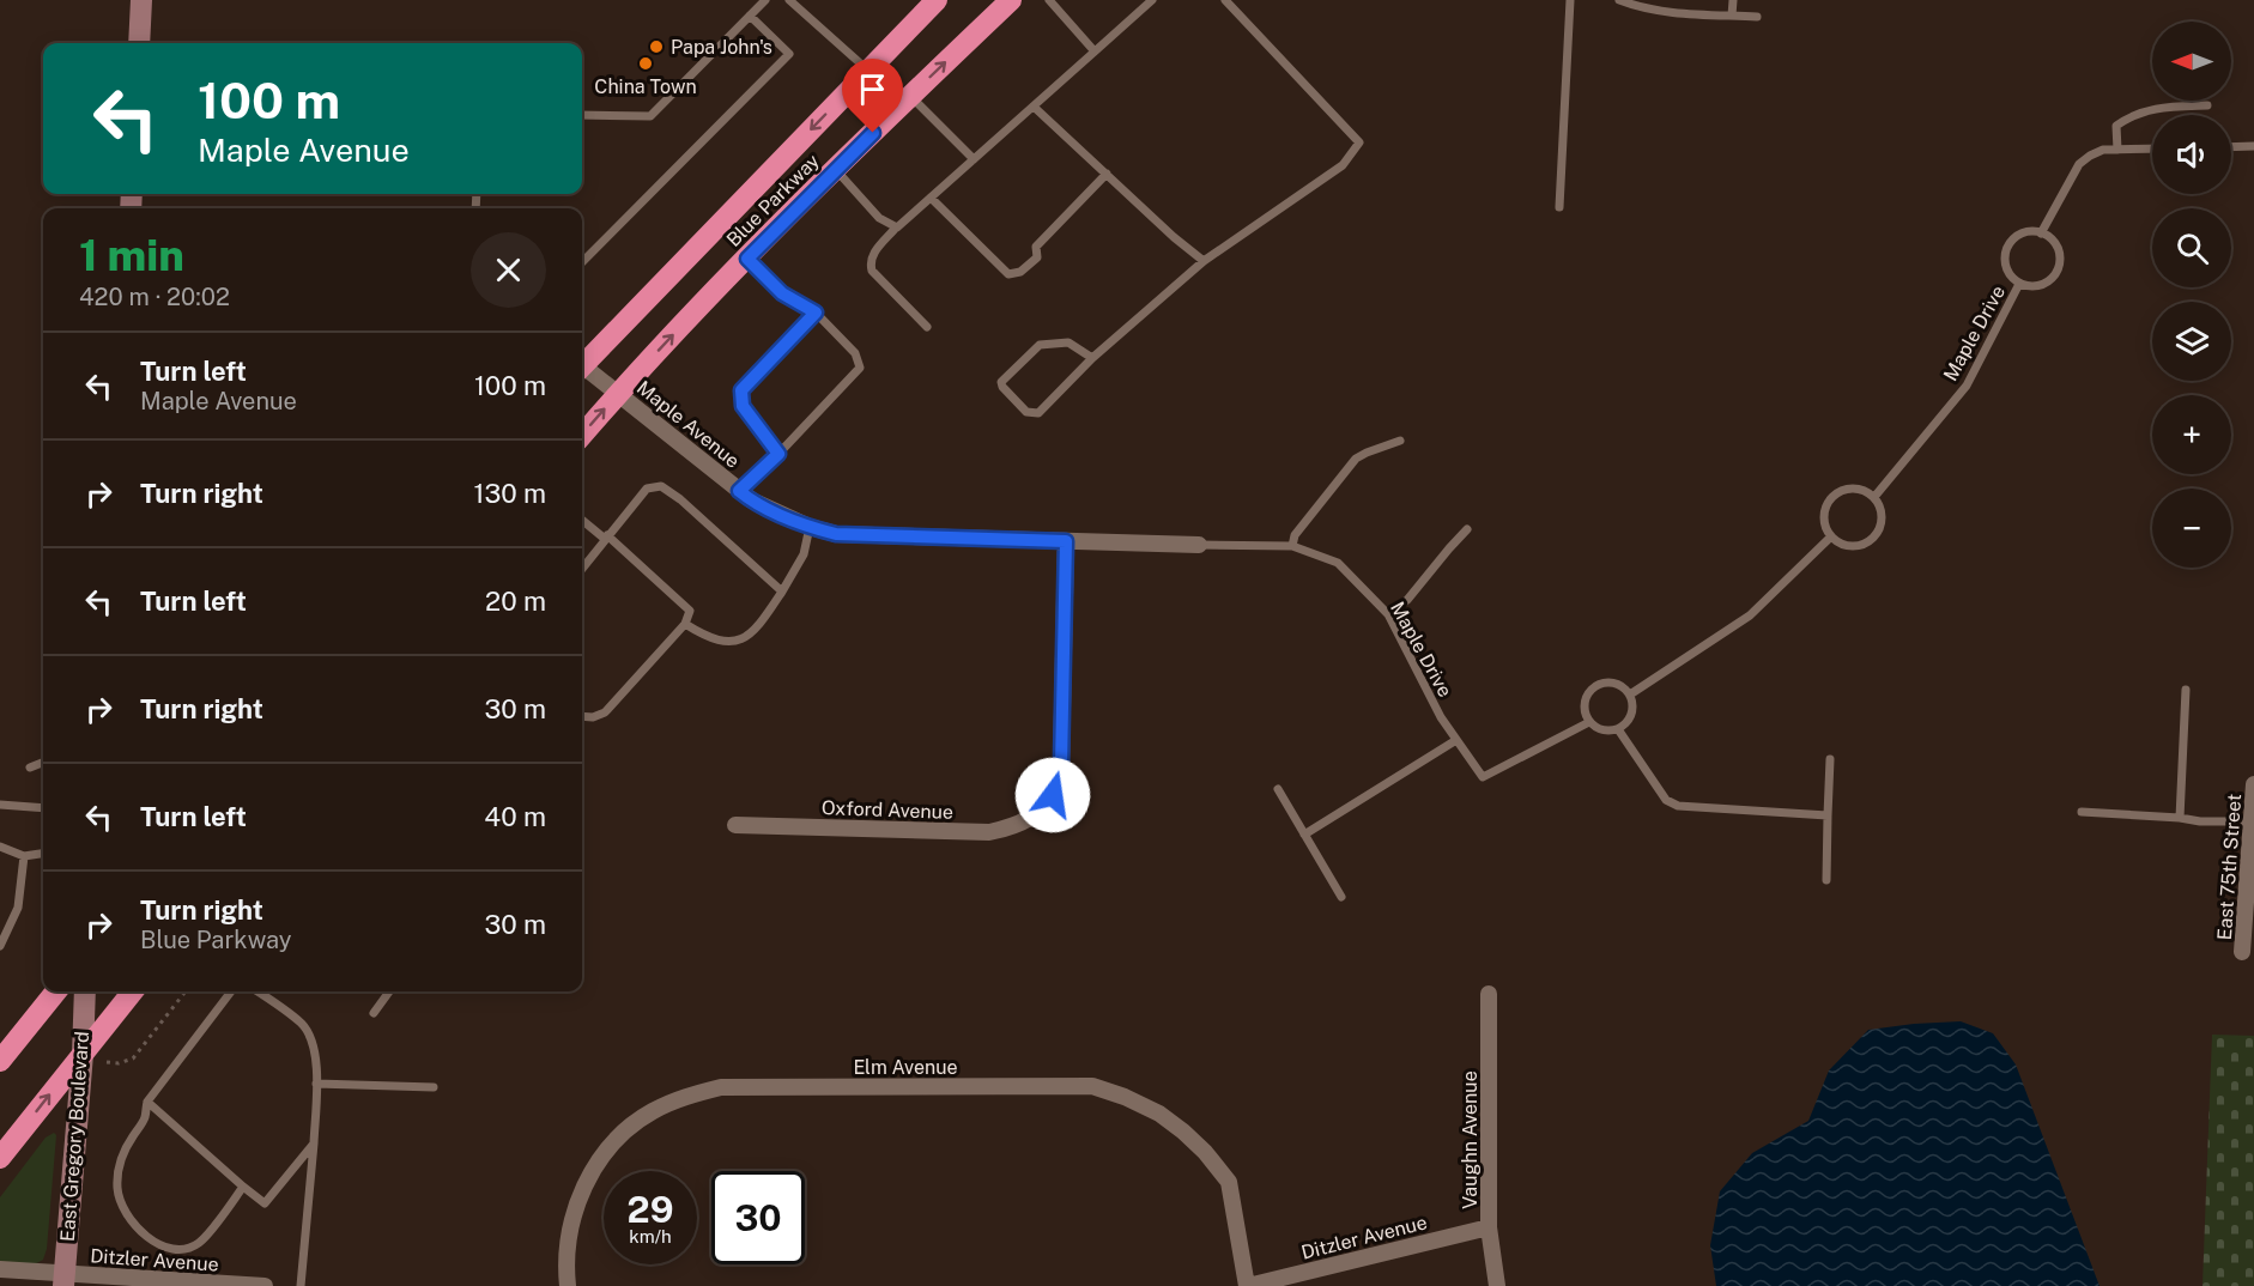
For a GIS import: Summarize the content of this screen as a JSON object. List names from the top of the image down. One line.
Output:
{"streets":{"highway":["Blue Parkway"],"main road":["East Gregory Boulevard"],"street":["Maple Avenue","Oxford Avenue","East 75th Street","Elm Avenue","Vaughn Avenue","Ditzler Avenue"],"lane":["Maple Drive"]},"crossings":[["Blue Parkway","Maple Avenue"],["Maple Drive","Maple Avenue"],["Maple Avenue","Oxford Avenue"],["Elm Avenue","Ditzler Avenue"],["East Gregory Boulevard","Ditzler Avenue"],["Vaughn Avenue","Ditzler Avenue"]],"places":["Papa John's","China Town"],"north":"left","page":{"map_buttons":["+","−"],"turn":["100 m","Maple Avenue"],"heading":["1 min","420 m · 20:02"],"list":[{"name":"Turn left","note":"Maple Avenue","value":"100 m"},{"name":"Turn right","value":"130 m"},{"name":"Turn left","value":"20 m"},{"name":"Turn right","value":"30 m"},{"name":"Turn left","value":"40 m"},{"name":"Turn right","note":"Blue Parkway","value":"30 m"}],"speed":"29 km/h","limit":"30"}}
